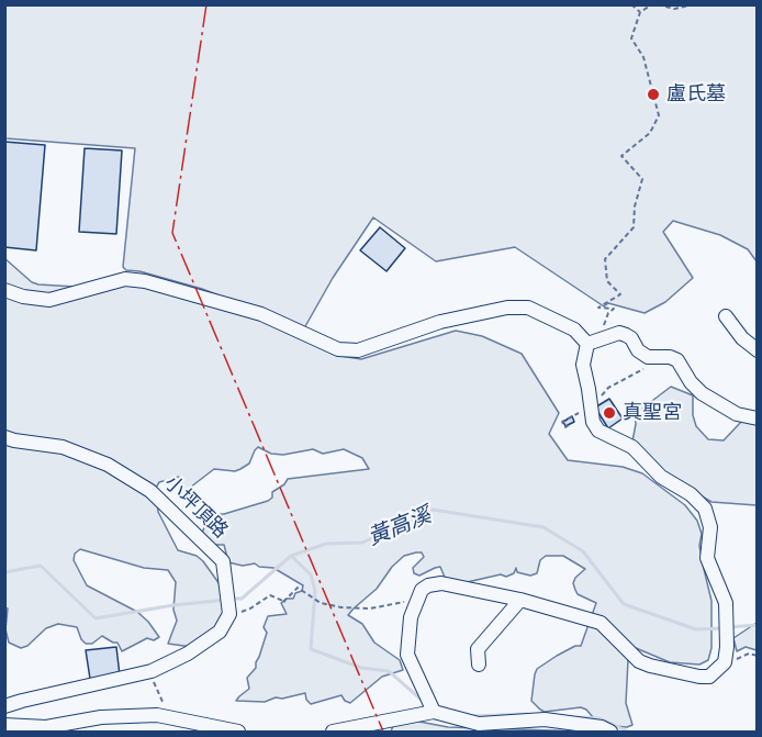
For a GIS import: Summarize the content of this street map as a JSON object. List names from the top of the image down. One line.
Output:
{"streets":{"street":["小坪頂路"]},"water":["黃高溪"],"places":["盧氏墓","真聖宮"]}
